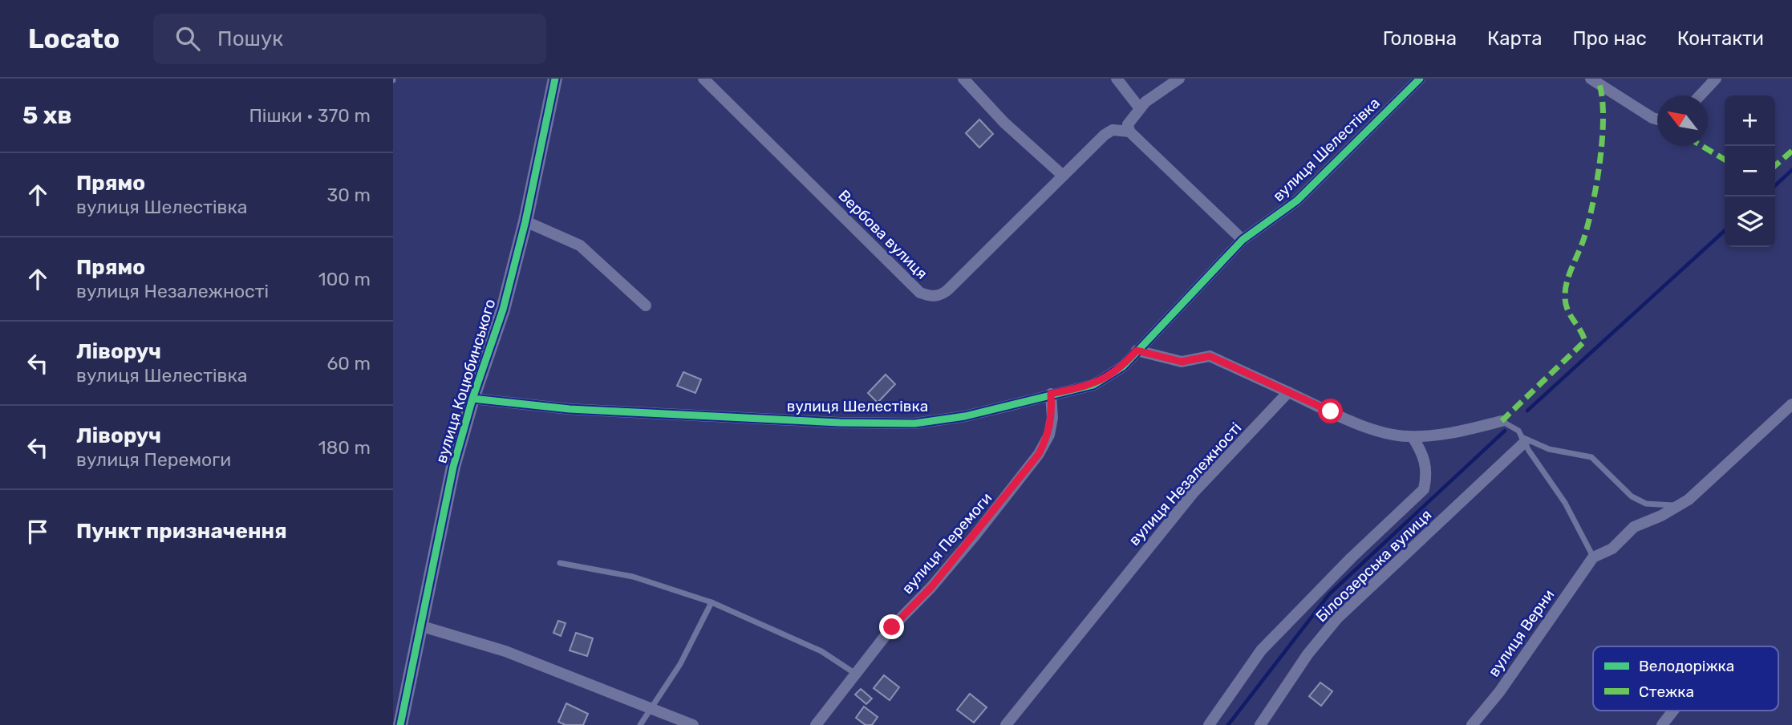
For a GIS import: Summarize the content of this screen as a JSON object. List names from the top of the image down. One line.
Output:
{"streets":{"street":["вулиця Шелестівка","Вербова вулиця","вулиця Коцюбинського","вулиця Незалежності","вулиця Перемоги","Білоозерська вулиця","вулиця Верни"]},"crossings":[["вулиця Шелестівка","вулиця Коцюбинського"],["вулиця Шелестівка","вулиця Перемоги"]],"legend":["Велодоріжка","Стежка"],"north":"top left","page":{"header":"Locato","search":"Пошук","nav":["Головна","Карта","Про нас","Контакти"],"heading":["5 хв","Пішки · 370 m"],"map_buttons":["+","−"],"list":[["Прямо","вулиця Шелестівка","30 m"],["Прямо","вулиця Незалежності","100 m"],["Ліворуч","вулиця Шелестівка","60 m"],["Ліворуч","вулиця Перемоги","180 m"],"Пункт призначення"]}}
